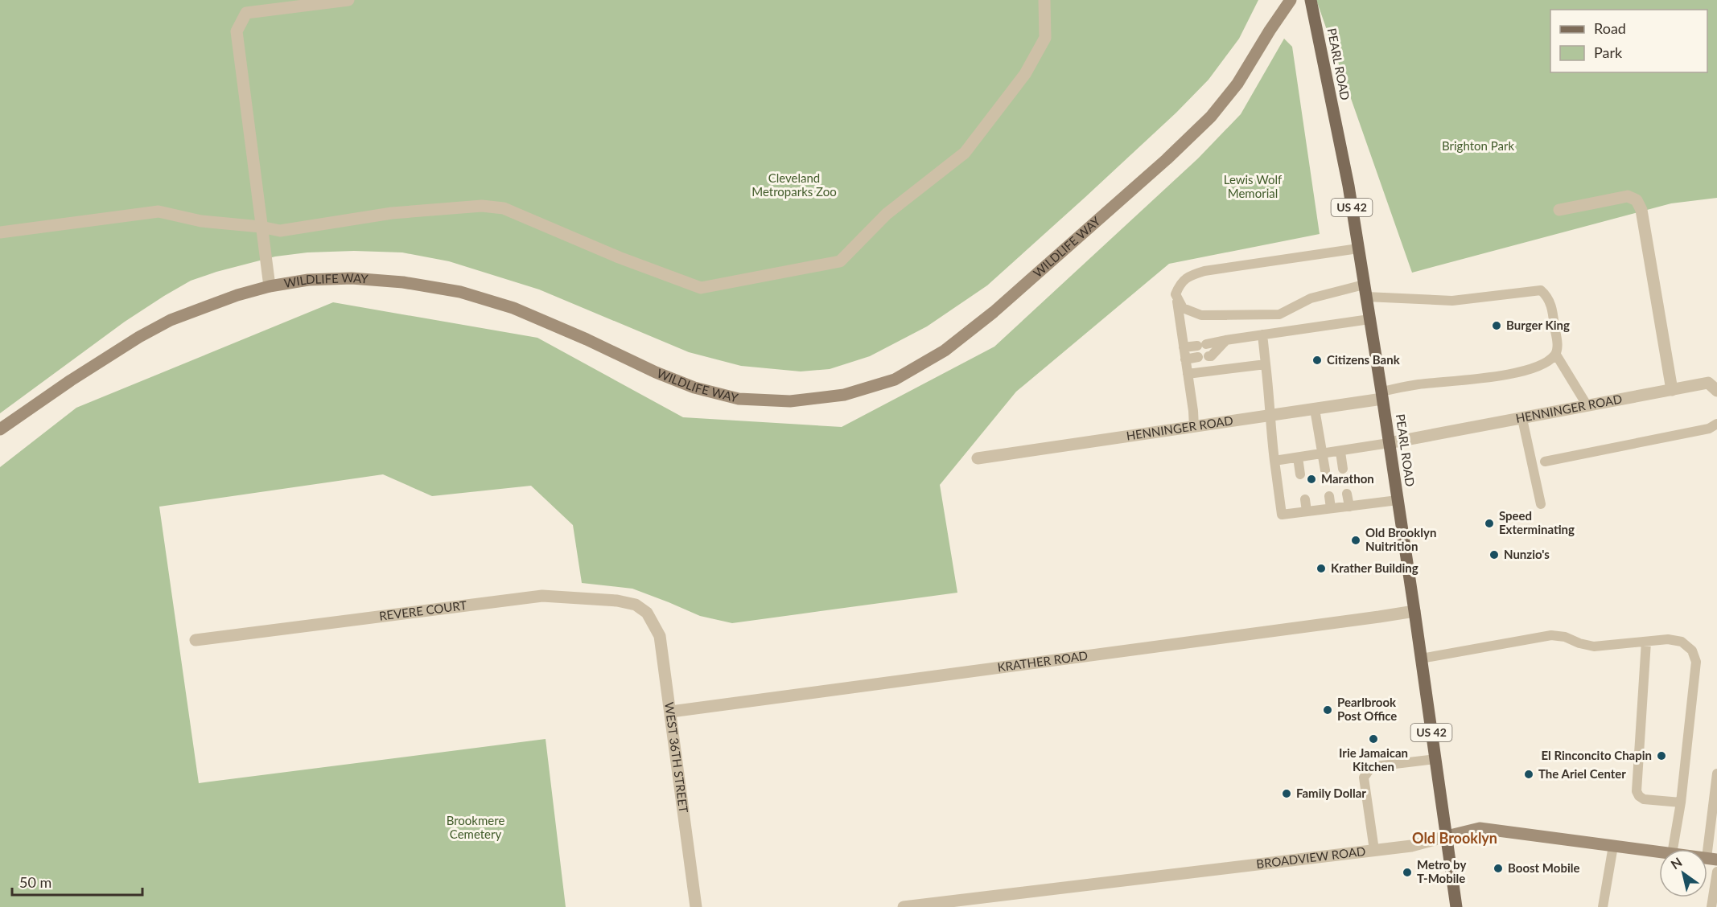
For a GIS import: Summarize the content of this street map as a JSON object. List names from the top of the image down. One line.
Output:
{"streets":{"main road":["PEARL ROAD","US 42"],"street":["WILDLIFE WAY","HENNINGER ROAD","REVERE COURT","KRATHER ROAD","WEST 36TH STREET","BROADVIEW ROAD"]},"crossings":[["PEARL ROAD","HENNINGER ROAD"],["PEARL ROAD","KRATHER ROAD"],["PEARL ROAD","BROADVIEW ROAD"],["REVERE COURT","WEST 36TH STREET"],["KRATHER ROAD","WEST 36TH STREET"]],"districts":["Old Brooklyn"],"parks":["Brighton Park","Cleveland Metroparks Zoo","Lewis Wolf Memorial","Brookmere Cemetery"],"places":["Burger King","Citizens Bank","Marathon","Speed Exterminating","Old Brooklyn Nuitrition","Nunzio's","Krather Building","Pearlbrook Post Office","Irie Jamaican Kitchen","El Rinconcito Chapin","The Ariel Center","Family Dollar","Boost Mobile","Metro by T-Mobile"],"legend":["Road","Park"],"scale_bar":"50 m","north":"top left"}
